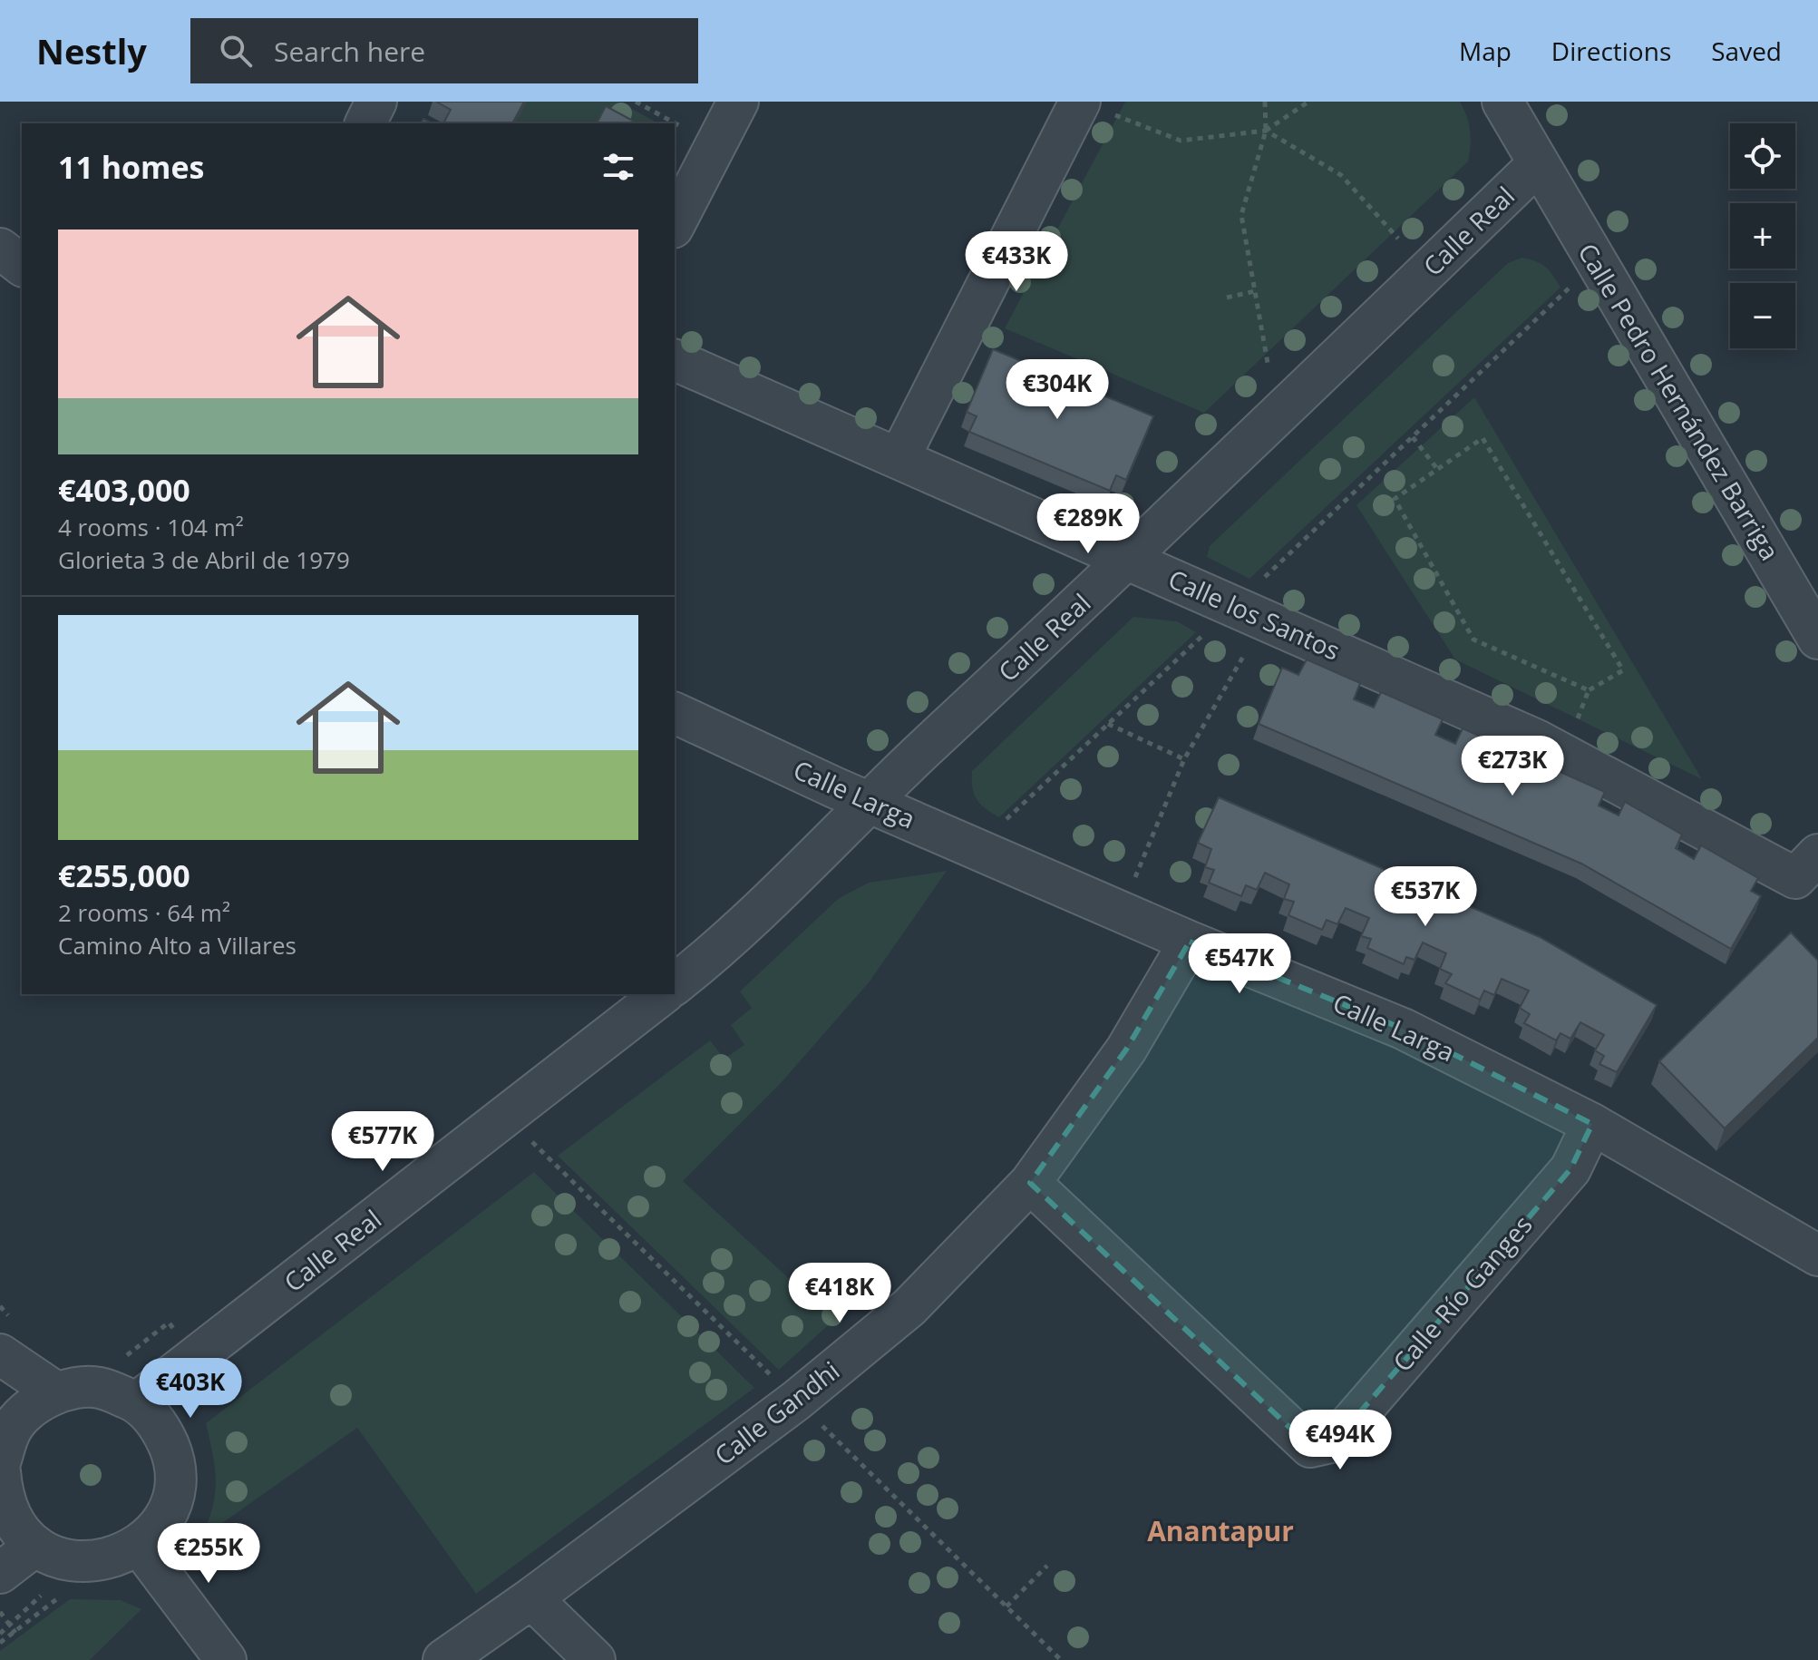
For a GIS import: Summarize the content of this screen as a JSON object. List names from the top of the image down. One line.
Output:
{"streets":{"street":["Calle Real","Calle Pedro Hernández Barriga","Calle los Santos","Calle Larga","Calle Río Ganges","Calle Gandhi"]},"crossings":[["Calle Real","Calle Pedro Hernández Barriga"],["Calle Real","Calle los Santos"],["Calle Real","Calle Larga"],["Calle Larga","Calle Río Ganges"],["Calle Larga","Calle Gandhi"],["Calle Río Ganges","Calle Gandhi"]],"districts":["Anantapur"],"page":{"header":"Nestly","search":"Search here","nav":["Map","Directions","Saved"],"map_buttons":["+","−"],"heading":"11 homes","list":[{"name":"€403,000","note":"4 rooms · 104 m² · Glorieta 3 de Abril de 1979"},{"name":"€255,000","note":"2 rooms · 64 m² · Camino Alto a Villares"}],"price":["€433K","€304K","€289K","€273K","€537K","€547K","€577K","€418K","€403K","€494K","€255K"]}}
